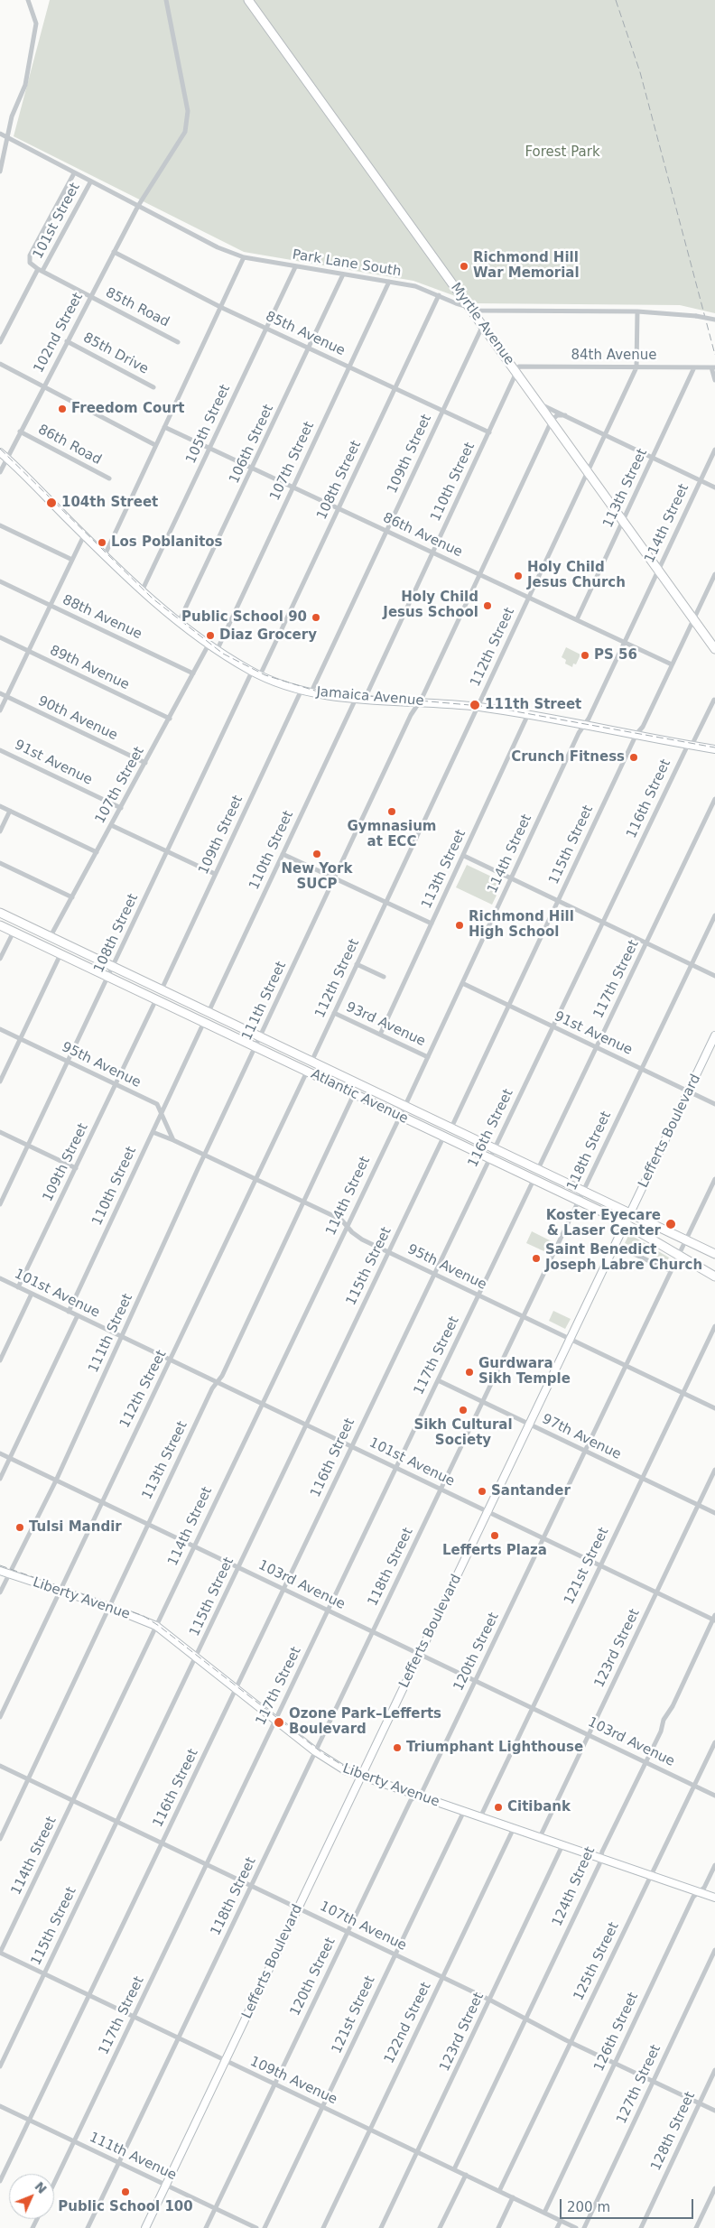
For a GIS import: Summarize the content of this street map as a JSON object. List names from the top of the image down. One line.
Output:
{"streets":{"main road":["Myrtle Avenue","Atlantic Avenue"],"street":["101st Street","Park Lane South","85th Road","102nd Street","85th Avenue","85th Drive","84th Avenue","105th Street","106th Street","86th Road","109th Street","107th Street","108th Street","110th Street","113th Street","114th Street","86th Avenue","88th Avenue","112th Street","89th Avenue","Jamaica Avenue","90th Avenue","91st Avenue","116th Street","115th Street","117th Street","111th Street","93rd Avenue","95th Avenue","Lefferts Boulevard","118th Street","101st Avenue","97th Avenue","121st Street","103rd Avenue","Liberty Avenue","123rd Street","120th Street","124th Street","107th Avenue","125th Street","122nd Street","126th Street","109th Avenue","127th Street","128th Street","111th Avenue"]},"crossings":[["101st Street","Park Lane South"],["101st Street","85th Road"],["Park Lane South","Myrtle Avenue"],["Park Lane South","102nd Street"],["Park Lane South","105th Street"],["Park Lane South","106th Street"],["Park Lane South","107th Street"],["Park Lane South","108th Street"],["Park Lane South","112th Street"],["85th Road","102nd Street"],["Myrtle Avenue","84th Avenue"],["Myrtle Avenue","109th Street"],["Myrtle Avenue","110th Street"],["Myrtle Avenue","113th Street"],["Myrtle Avenue","114th Street"],["Myrtle Avenue","112th Street"],["Myrtle Avenue","115th Street"],["Myrtle Avenue","111th Street"],["102nd Street","85th Avenue"],["102nd Street","85th Drive"],["102nd Street","86th Road"],["102nd Street","Jamaica Avenue"],["85th Avenue","105th Street"],["85th Avenue","106th Street"],["85th Avenue","109th Street"],["85th Avenue","107th Street"],["85th Avenue","108th Street"],["85th Avenue","110th Street"],["84th Avenue","110th Street"],["84th Avenue","113th Street"],["84th Avenue","112th Street"],["105th Street","86th Avenue"],["105th Street","Jamaica Avenue"],["106th Street","86th Avenue"],["106th Street","Jamaica Avenue"],["109th Street","86th Avenue"],["109th Street","Jamaica Avenue"],["109th Street","95th Avenue"],["109th Street","Atlantic Avenue"],["109th Street","101st Avenue"],["107th Street","86th Avenue"],["107th Street","88th Avenue"],["107th Street","89th Avenue"],["107th Street","Jamaica Avenue"],["107th Street","90th Avenue"],["107th Street","91st Avenue"],["107th Street","Atlantic Avenue"],["108th Street","86th Avenue"],["108th Street","Jamaica Avenue"],["108th Street","95th Avenue"],["108th Street","Atlantic Avenue"],["110th Street","86th Avenue"],["110th Street","Jamaica Avenue"],["110th Street","95th Avenue"],["110th Street","Atlantic Avenue"],["110th Street","101st Avenue"],["113th Street","86th Avenue"],["113th Street","Jamaica Avenue"],["113th Street","93rd Avenue"],["113th Street","95th Avenue"],["113th Street","Atlantic Avenue"],["113th Street","101st Avenue"],["113th Street","103rd Avenue"],["113th Street","Liberty Avenue"],["113th Street","107th Avenue"],["114th Street","86th Avenue"],["114th Street","Jamaica Avenue"],["114th Street","91st Avenue"],["114th Street","93rd Avenue"],["114th Street","95th Avenue"],["114th Street","Atlantic Avenue"],["114th Street","101st Avenue"],["114th Street","103rd Avenue"],["114th Street","Liberty Avenue"],["114th Street","107th Avenue"],["114th Street","109th Avenue"],["86th Avenue","112th Street"],["86th Avenue","115th Street"],["86th Avenue","111th Street"],["112th Street","Jamaica Avenue"],["112th Street","93rd Avenue"],["112th Street","95th Avenue"],["112th Street","Atlantic Avenue"],["112th Street","101st Avenue"],["112th Street","103rd Avenue"],["112th Street","Liberty Avenue"],["Jamaica Avenue","116th Street"],["Jamaica Avenue","115th Street"],["Jamaica Avenue","111th Street"],["91st Avenue","116th Street"],["91st Avenue","115th Street"],["91st Avenue","117th Street"],["91st Avenue","Lefferts Boulevard"],["91st Avenue","118th Street"],["116th Street","95th Avenue"],["116th Street","Atlantic Avenue"],["116th Street","101st Avenue"],["116th Street","103rd Avenue"],["116th Street","Liberty Avenue"],["116th Street","107th Avenue"],["116th Street","109th Avenue"],["116th Street","111th Avenue"],["115th Street","95th Avenue"],["115th Street","Atlantic Avenue"],["115th Street","101st Avenue"],["115th Street","103rd Avenue"],["115th Street","Liberty Avenue"],["115th Street","107th Avenue"],["115th Street","109th Avenue"],["117th Street","95th Avenue"],["117th Street","Atlantic Avenue"],["117th Street","101st Avenue"],["117th Street","97th Avenue"],["117th Street","103rd Avenue"],["117th Street","Liberty Avenue"],["117th Street","107th Avenue"],["117th Street","109th Avenue"],["117th Street","111th Avenue"],["111th Street","95th Avenue"],["111th Street","Atlantic Avenue"],["111th Street","101st Avenue"],["111th Street","103rd Avenue"],["111th Street","Liberty Avenue"],["95th Avenue","Lefferts Boulevard"],["95th Avenue","118th Street"],["95th Avenue","121st Street"],["95th Avenue","120th Street"],["Atlantic Avenue","Lefferts Boulevard"],["Atlantic Avenue","118th Street"],["Atlantic Avenue","120th Street"],["Lefferts Boulevard","101st Avenue"],["Lefferts Boulevard","97th Avenue"],["Lefferts Boulevard","103rd Avenue"],["Lefferts Boulevard","Liberty Avenue"],["Lefferts Boulevard","107th Avenue"],["Lefferts Boulevard","109th Avenue"],["Lefferts Boulevard","111th Avenue"],["118th Street","101st Avenue"],["118th Street","97th Avenue"],["118th Street","103rd Avenue"],["118th Street","Liberty Avenue"],["118th Street","107th Avenue"],["118th Street","109th Avenue"],["118th Street","111th Avenue"],["101st Avenue","121st Street"],["101st Avenue","123rd Street"],["101st Avenue","120th Street"],["101st Avenue","124th Street"],["97th Avenue","121st Street"],["97th Avenue","123rd Street"],["97th Avenue","120th Street"],["121st Street","103rd Avenue"],["121st Street","Liberty Avenue"],["121st Street","107th Avenue"],["121st Street","109th Avenue"],["103rd Avenue","123rd Street"],["103rd Avenue","120th Street"],["103rd Avenue","124th Street"],["103rd Avenue","125th Street"],["Liberty Avenue","123rd Street"],["Liberty Avenue","120th Street"],["Liberty Avenue","124th Street"],["Liberty Avenue","125th Street"],["Liberty Avenue","122nd Street"],["Liberty Avenue","126th Street"],["123rd Street","107th Avenue"],["123rd Street","109th Avenue"],["120th Street","107th Avenue"],["120th Street","109th Avenue"],["120th Street","111th Avenue"],["124th Street","107th Avenue"],["124th Street","109th Avenue"],["107th Avenue","125th Street"],["107th Avenue","122nd Street"],["107th Avenue","126th Street"],["107th Avenue","127th Street"],["107th Avenue","128th Street"],["125th Street","109th Avenue"],["122nd Street","109th Avenue"],["126th Street","109th Avenue"]],"parks":["Forest Park"],"places":["Richmond Hill War Memorial","Freedom Court","104th Street","Los Poblanitos","Holy Child Jesus Church","Holy Child Jesus School","Public School 90","Diaz Grocery","PS 56","111th Street","Crunch Fitness","Gymnasium at ECC","New York SUCP","Richmond Hill High School","Koster Eyecare & Laser Center","Saint Benedict Joseph Labre Church","Gurdwara Sikh Temple","Sikh Cultural Society","Santander","Tulsi Mandir","Lefferts Plaza","Ozone Park–Lefferts Boulevard","Triumphant Lighthouse","Citibank","Public School 100"],"scale_bar":"200 m","north":"top right"}
